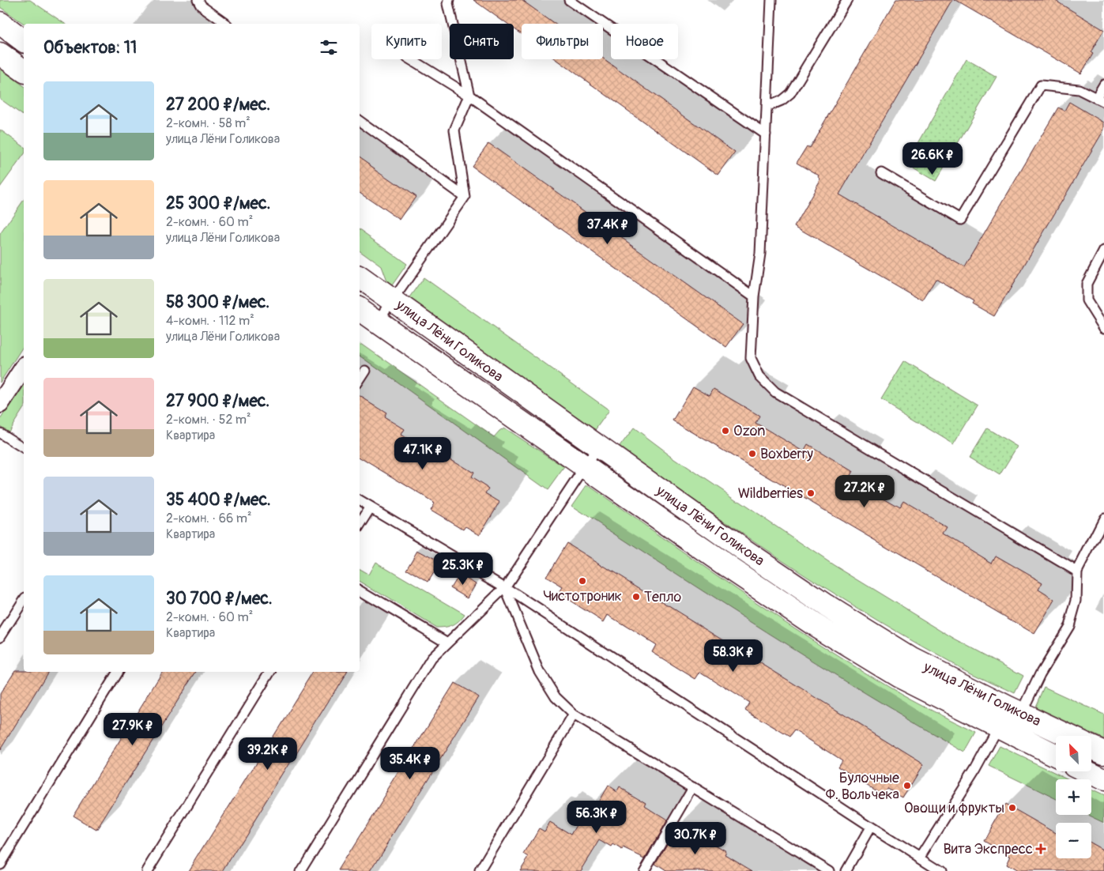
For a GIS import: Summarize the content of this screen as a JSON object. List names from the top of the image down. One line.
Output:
{"streets":{"street":["улица Лёни Голикова"]},"places":{"other":["Ozon","Boxberry","Wildberries","Чистотроник","Тепло","Булочные Ф. Вольчека","Овощи и фрукты"],"health":["Вита Экспресс"]},"north":"top left","page":{"chip":["Купить","Снять","Фильтры","Новое"],"heading":"Объектов: 11","list":[{"name":"27 200 ₽/мес.","note":"2-комн. · 58 m² · улица Лёни Голикова"},{"name":"25 300 ₽/мес.","note":"2-комн. · 60 m² · улица Лёни Голикова"},{"name":"58 300 ₽/мес.","note":"4-комн. · 112 m² · улица Лёни Голикова"},{"name":"27 900 ₽/мес.","note":"2-комн. · 52 m² · Квартира"},{"name":"35 400 ₽/мес.","note":"2-комн. · 66 m² · Квартира"},{"name":"30 700 ₽/мес.","note":"2-комн. · 60 m² · Квартира"}],"price":["26.6K ₽","37.4K ₽","47.1K ₽","27.2K ₽","25.3K ₽","58.3K ₽","27.9K ₽","39.2K ₽","35.4K ₽","56.3K ₽","30.7K ₽"],"map_buttons":["+","−"]}}
